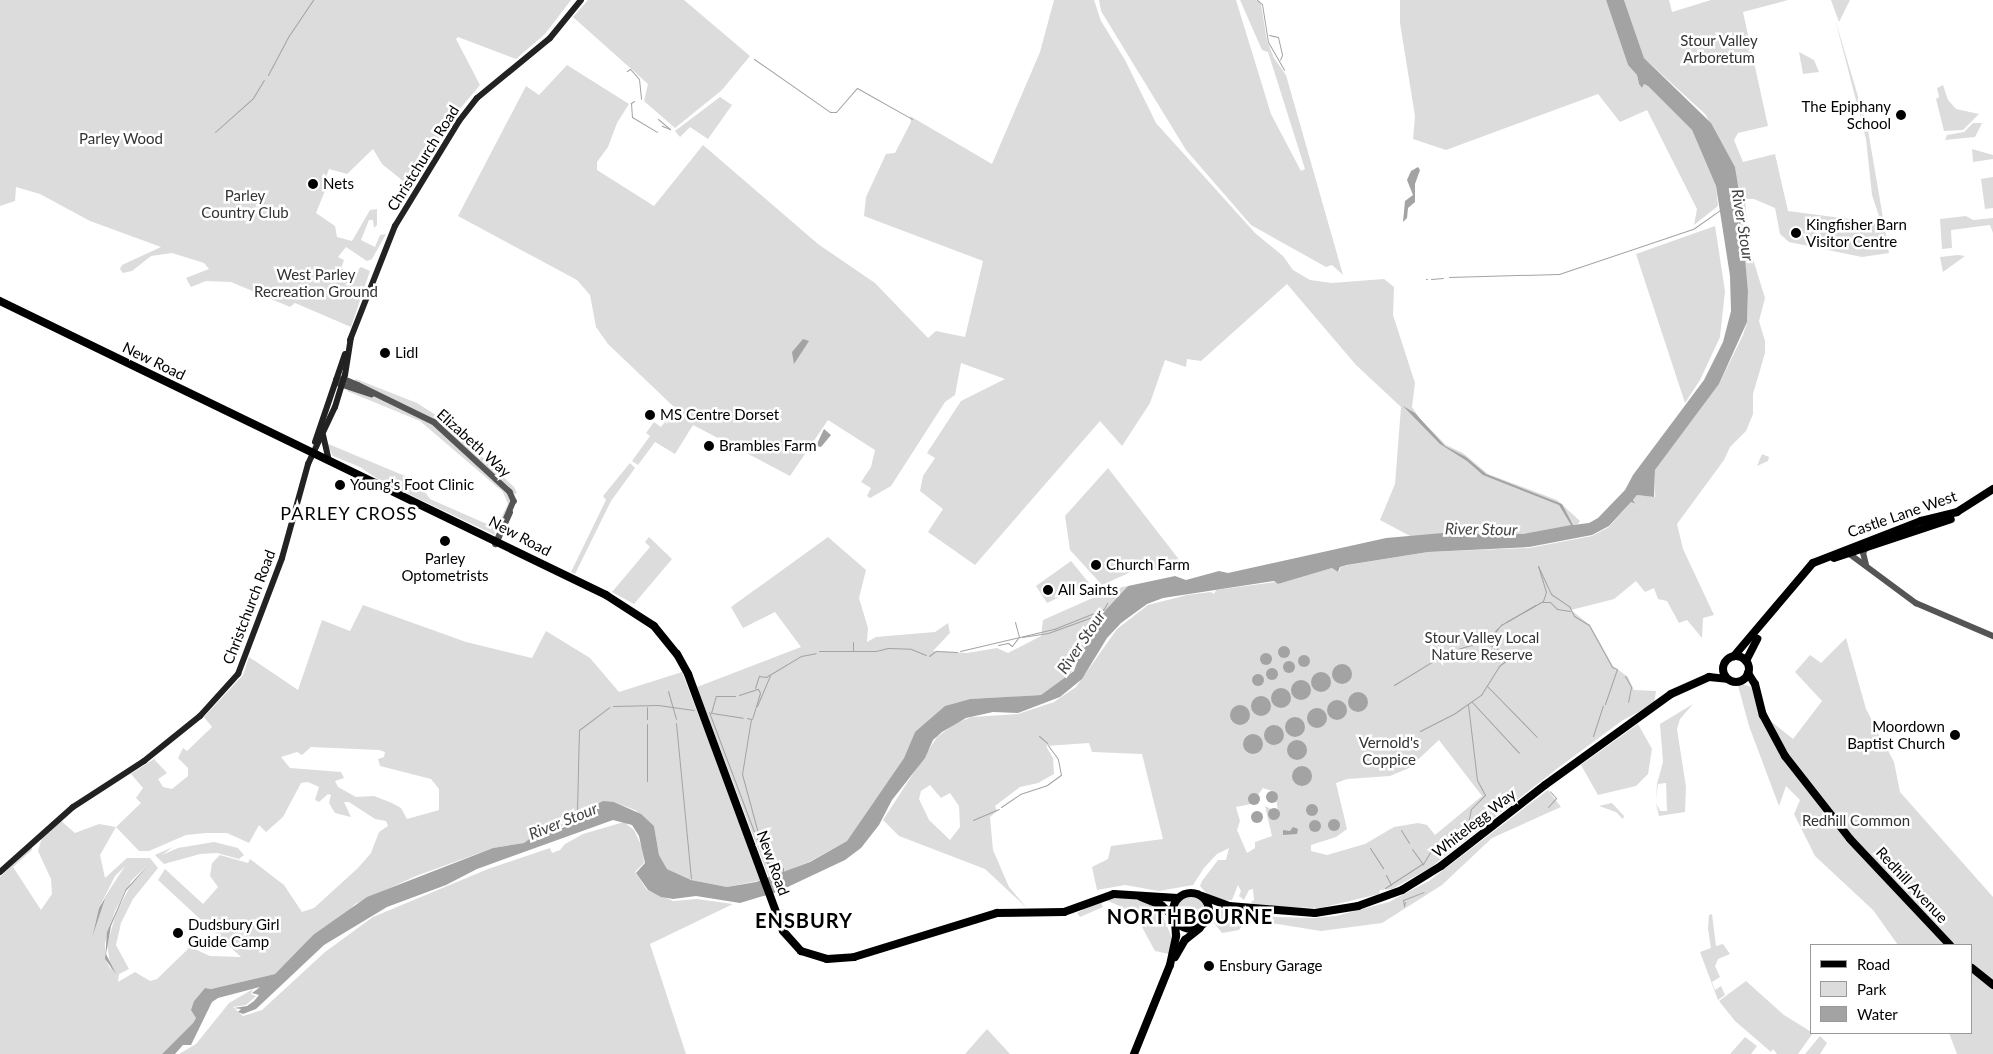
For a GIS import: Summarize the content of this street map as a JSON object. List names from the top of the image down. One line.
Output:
{"streets":{"main road":["Christchurch Road","New Road","Castle Lane West","Whitelegg Way","Redhill Avenue"],"street":["Elizabeth Way"]},"crossings":[["Christchurch Road","New Road"],["Christchurch Road","Elizabeth Way"],["New Road","Elizabeth Way"],["New Road","Whitelegg Way"],["Whitelegg Way","Redhill Avenue"]],"districts":["PARLEY CROSS","NORTHBOURNE","ENSBURY"],"water":["River Stour"],"parks":["Stour Valley Arboretum","Parley Wood","Parley Country Club","West Parley Recreation Ground","Stour Valley Local Nature Reserve","Vernold's Coppice","Redhill Common"],"places":["The Epiphany School","Nets","Kingfisher Barn Visitor Centre","Lidl","MS Centre Dorset","Brambles Farm","Young's Foot Clinic","Parley Optometrists","Church Farm","All Saints","Moordown Baptist Church","Dudsbury Girl Guide Camp","Ensbury Garage"],"legend":["Road","Park","Water"]}
